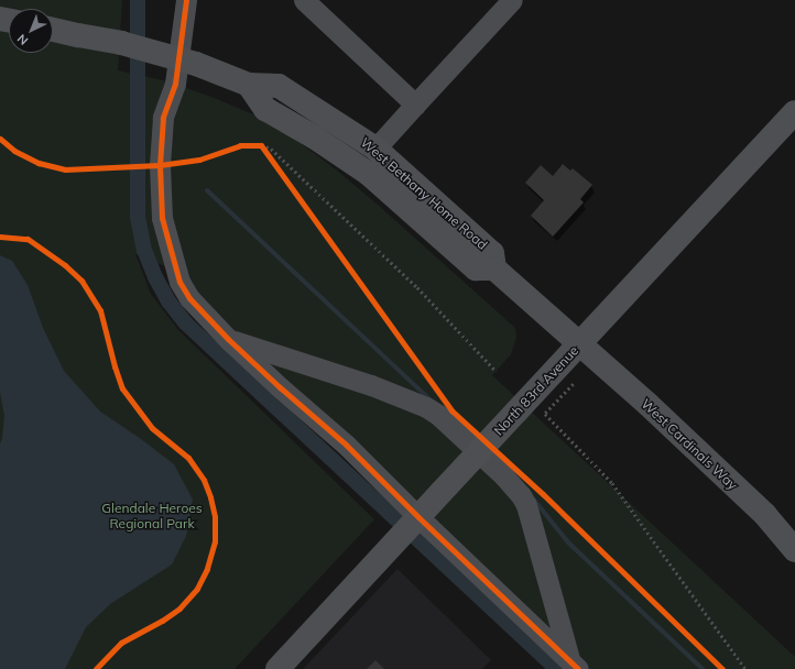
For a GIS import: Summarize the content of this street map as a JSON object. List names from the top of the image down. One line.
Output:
{"streets":{"main road":["West Bethany Home Road","North 83rd Avenue","West Cardinals Way"]},"crossings":[["West Bethany Home Road","North 83rd Avenue"],["West Bethany Home Road","West Cardinals Way"],["North 83rd Avenue","West Cardinals Way"]],"parks":["Glendale Heroes Regional Park"],"north":"bottom left"}
